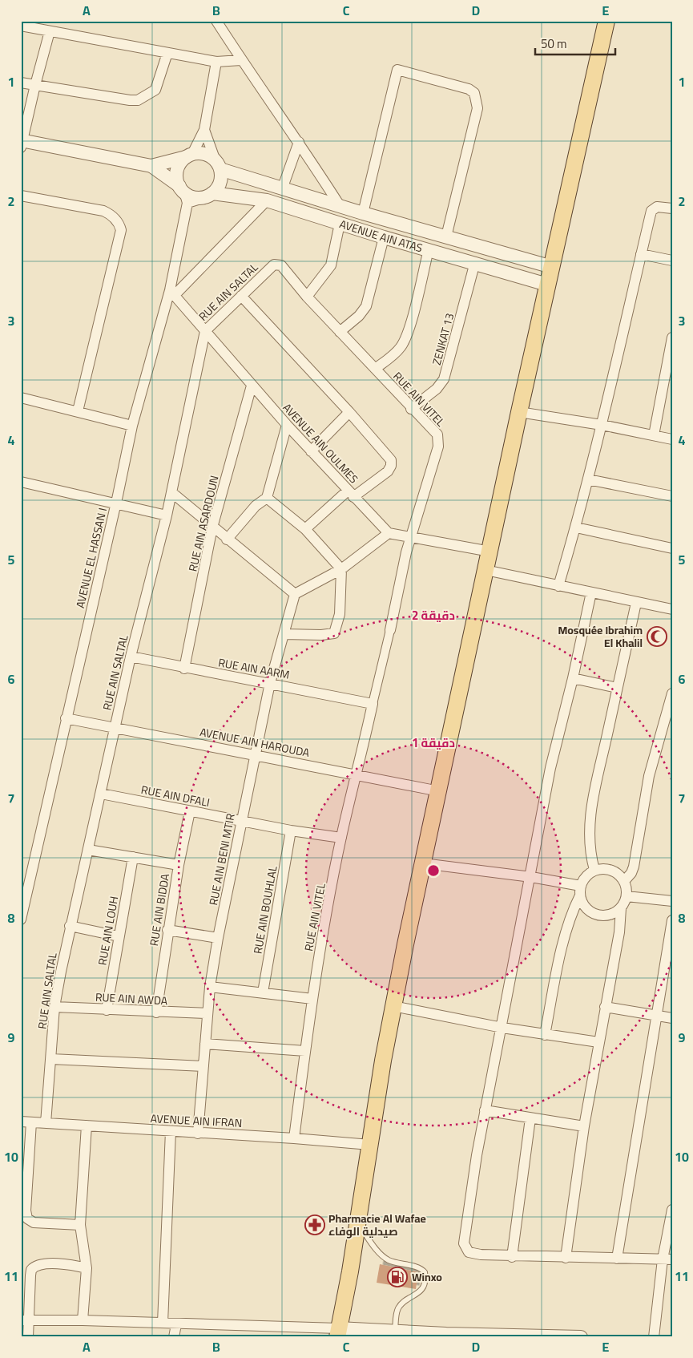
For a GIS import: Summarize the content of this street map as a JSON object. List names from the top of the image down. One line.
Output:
{"streets":{"street":["AVENUE AIN ATAS","RUE AIN SALTAL","ZENKAT 13","RUE AIN VITEL","AVENUE AIN OULMES","RUE AIN ASARDOUN","AVENUE EL HASSAN I","RUE AIN AARM","AVENUE AIN HAROUDA","RUE AIN DFALI","RUE AIN BENI MTIR","RUE AIN BIDDA","RUE AIN BOUHLAL","RUE AIN LOUH","RUE AIN AWDA","AVENUE AIN IFRAN"]},"crossings":[["AVENUE AIN ATAS","ZENKAT 13"],["AVENUE AIN ATAS","AVENUE EL HASSAN I"],["RUE AIN SALTAL","RUE AIN VITEL"],["RUE AIN SALTAL","AVENUE AIN OULMES"],["RUE AIN SALTAL","RUE AIN AARM"],["RUE AIN SALTAL","AVENUE AIN HAROUDA"],["RUE AIN SALTAL","RUE AIN DFALI"],["RUE AIN SALTAL","RUE AIN AWDA"],["RUE AIN SALTAL","AVENUE AIN IFRAN"],["ZENKAT 13","RUE AIN VITEL"],["RUE AIN VITEL","RUE AIN AARM"],["RUE AIN VITEL","AVENUE AIN HAROUDA"],["RUE AIN VITEL","RUE AIN DFALI"],["RUE AIN VITEL","AVENUE AIN IFRAN"],["AVENUE AIN OULMES","RUE AIN ASARDOUN"],["AVENUE AIN OULMES","AVENUE EL HASSAN I"],["RUE AIN ASARDOUN","RUE AIN AARM"],["AVENUE EL HASSAN I","AVENUE AIN HAROUDA"],["RUE AIN AARM","RUE AIN BENI MTIR"],["AVENUE AIN HAROUDA","RUE AIN BENI MTIR"],["RUE AIN DFALI","RUE AIN BENI MTIR"],["RUE AIN DFALI","RUE AIN BIDDA"],["RUE AIN DFALI","RUE AIN BOUHLAL"],["RUE AIN BENI MTIR","RUE AIN AWDA"],["RUE AIN BENI MTIR","AVENUE AIN IFRAN"],["RUE AIN BIDDA","RUE AIN AWDA"],["RUE AIN LOUH","RUE AIN AWDA"]],"places":{"mosque":["Mosquée Ibrahim El Khalil"],"pharmacy":["Pharmacie Al Wafae صيدلية الوفاء"],"fuel station":["Winxo"]},"scale_bar":"50 m","grid":{"columns":["A","B","C","D","E"],"rows":["1","2","3","4","5","6","7","8","9","10","11"]},"rings":["2 دقيقة","1 دقيقة"]}
